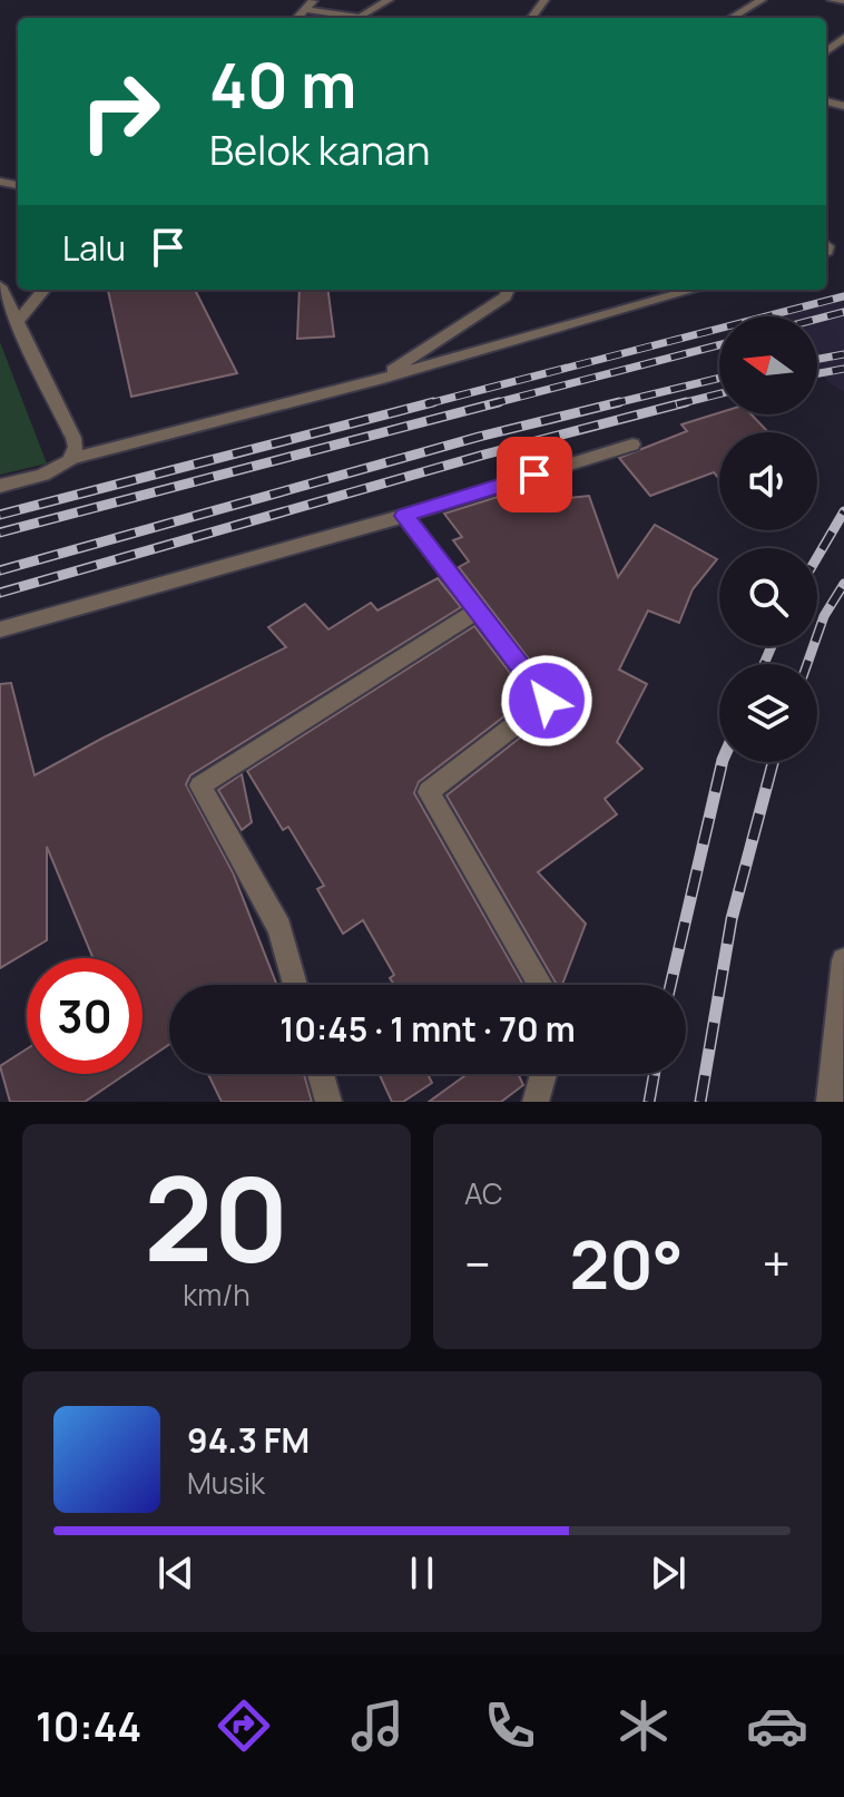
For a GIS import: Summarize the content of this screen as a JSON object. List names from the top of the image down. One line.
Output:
{"north":"left","page":{"turn":["40 m","Belok kanan"],"then":"Lalu","limit":"30","trip":"10:45 · 1 mnt · 70 m","tile":[["20","km/h"],"AC"],"heat":["−","20°","+"],"song":["94.3 FM","Musik"],"tabs":"10:44"}}
